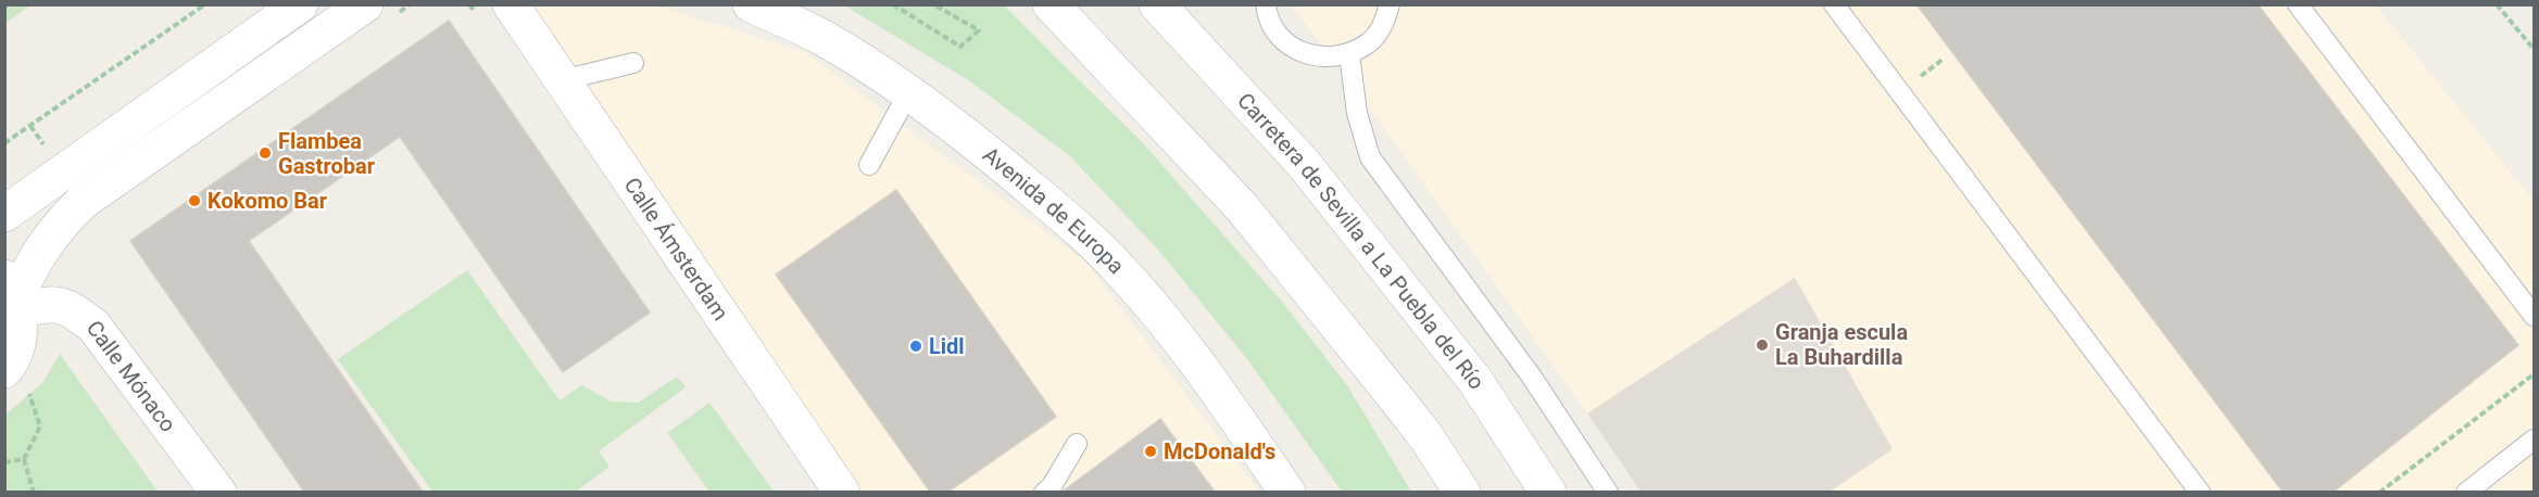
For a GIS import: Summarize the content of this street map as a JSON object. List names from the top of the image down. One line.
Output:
{"streets":{"street":["Avenida de Europa","Carretera de Sevilla a La Puebla del Río","Calle Ámsterdam","Calle Mónaco"]},"places":["Flambea Gastrobar","Kokomo Bar","Granja escula La Buhardilla","Lidl","McDonald's"]}
